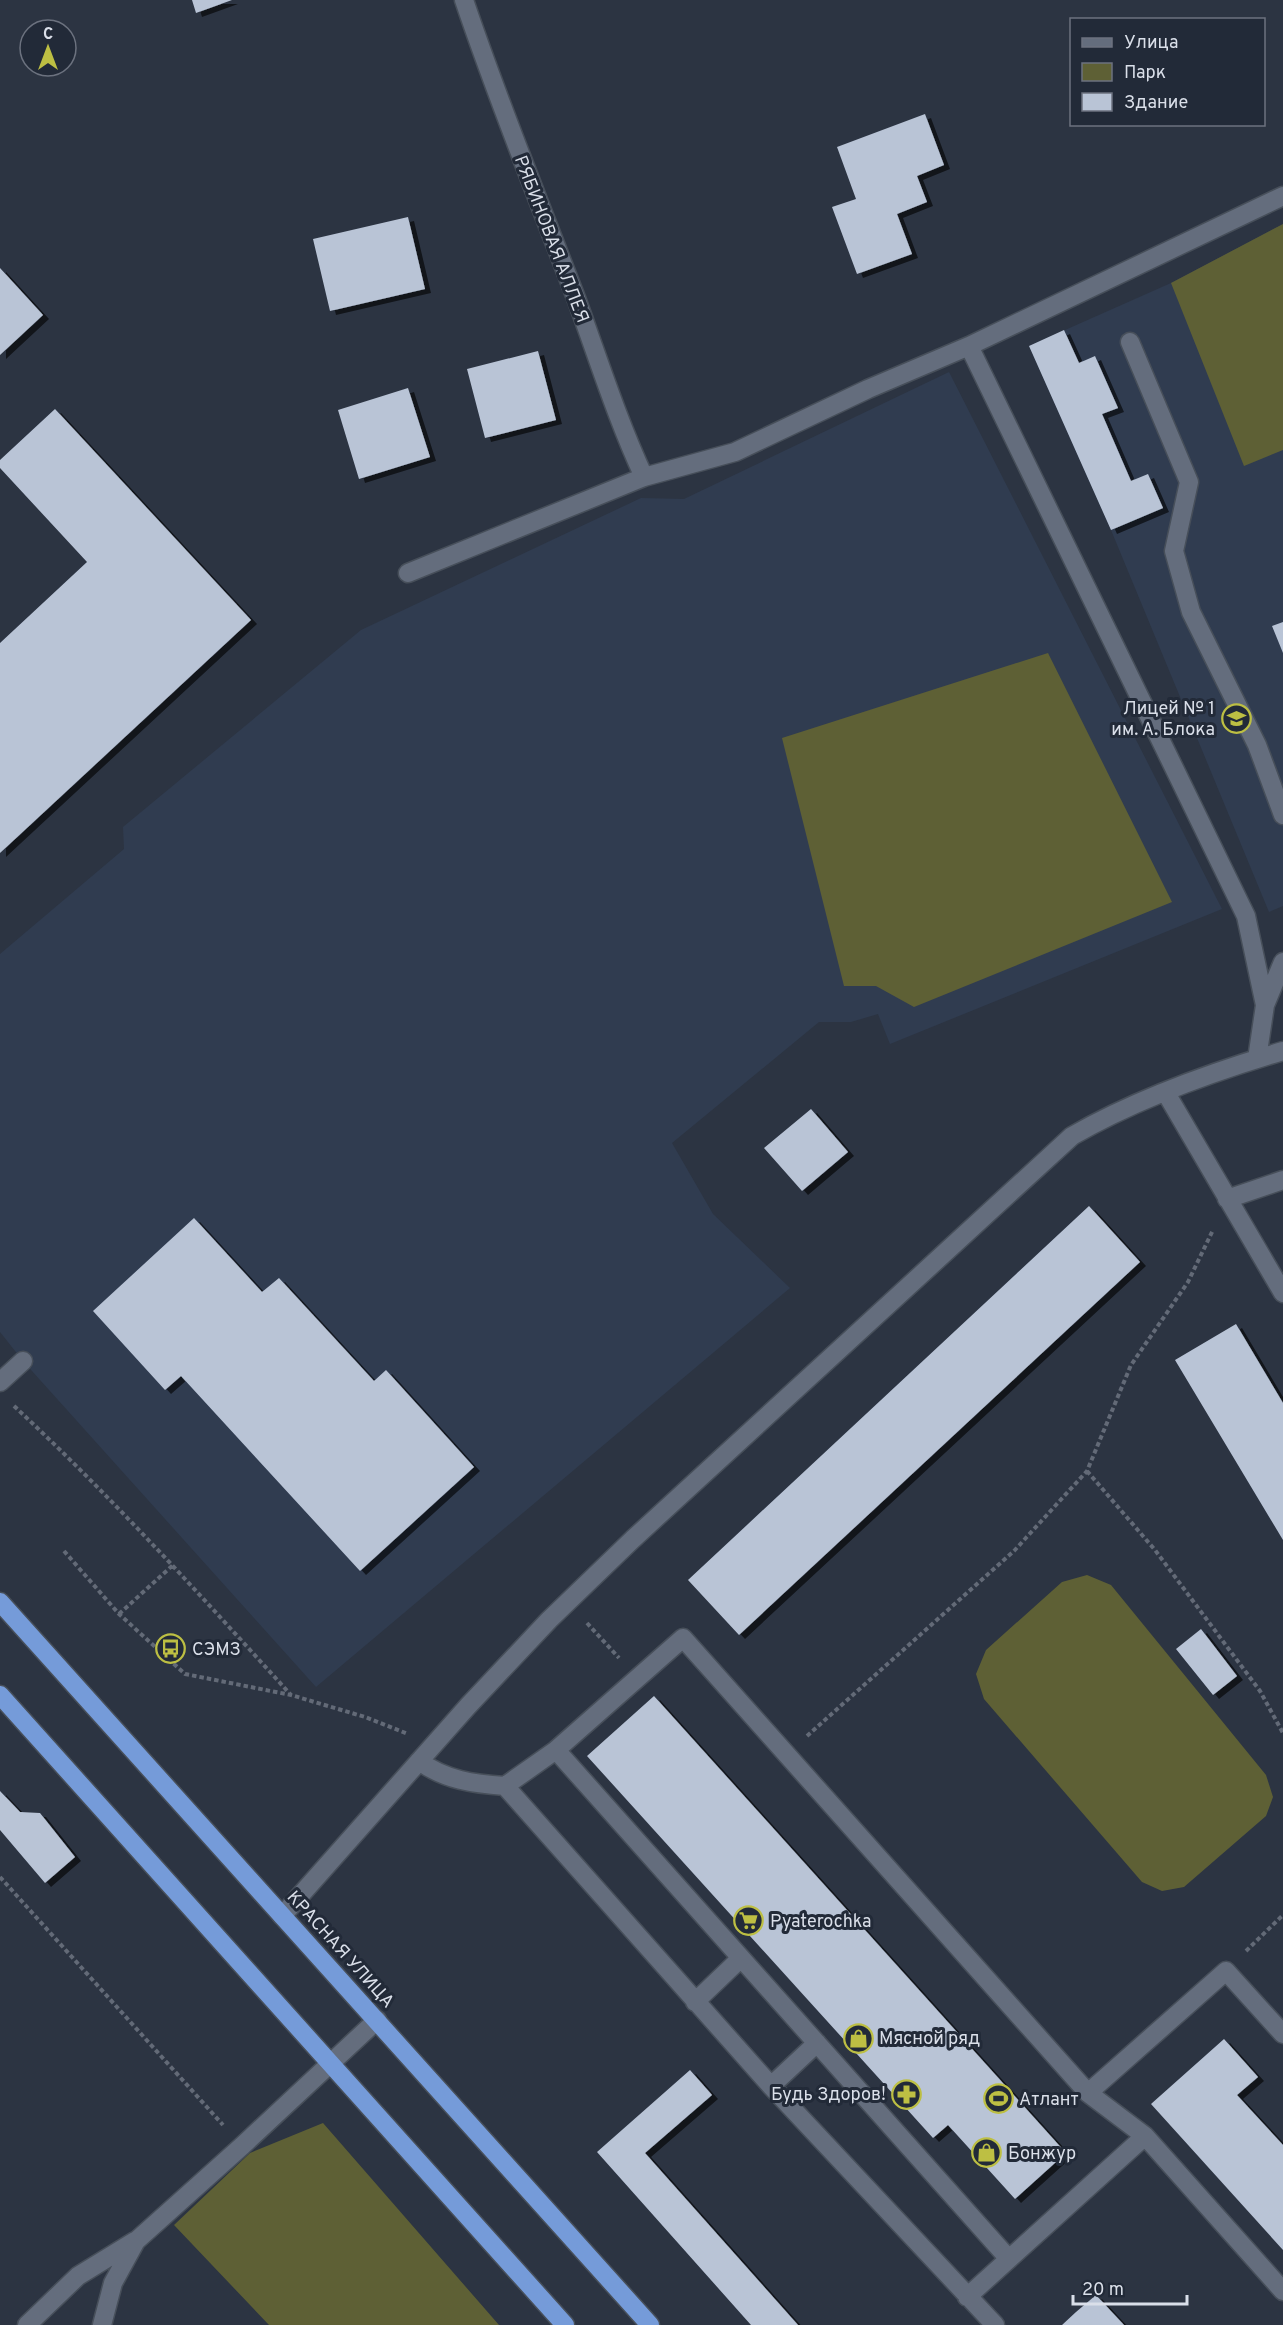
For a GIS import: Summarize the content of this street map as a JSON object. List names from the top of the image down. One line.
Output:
{"streets":{"highway":["КРАСНАЯ УЛИЦА"],"street":["РЯБИНОВАЯ АЛЛЕЯ"]},"places":{"school or university":["Лицей № 1 им. А. Блока"],"bus stop":["СЭМЗ"],"supermarket":["Pyaterochka"],"shop":["Мясной ряд","Бонжур"],"pharmacy":["Будь Здоров!"],"sports":["Атлант"]},"legend":["Улица","Парк","Здание"],"scale_bar":"20 m","north":"top"}
